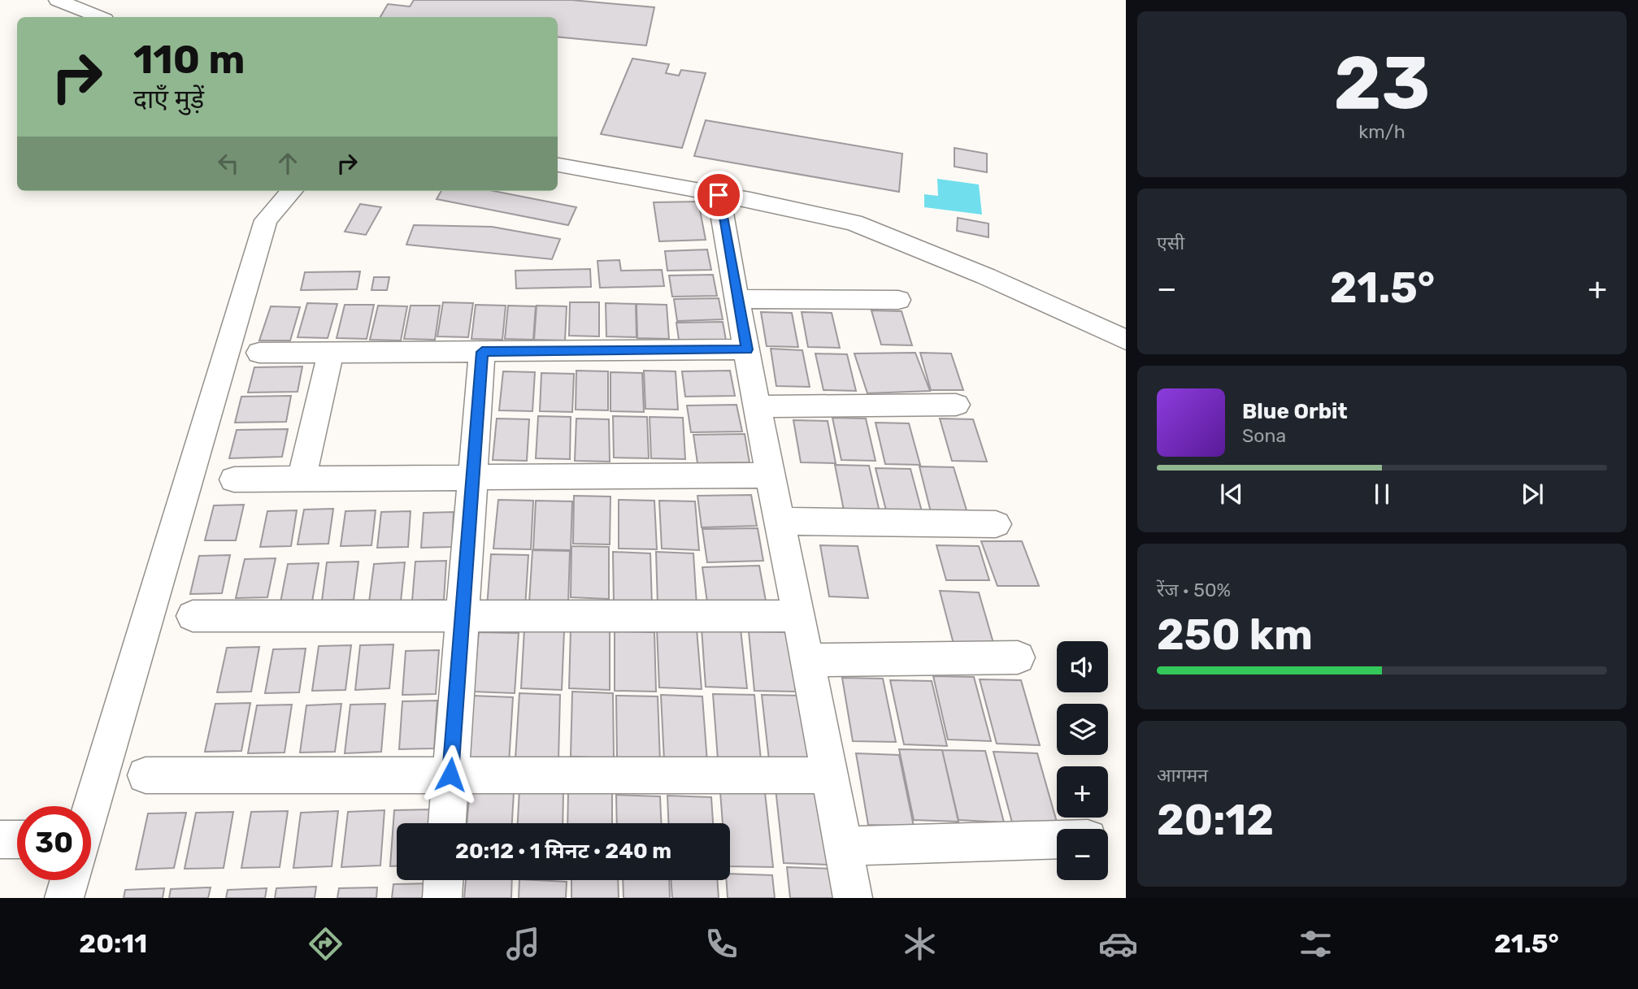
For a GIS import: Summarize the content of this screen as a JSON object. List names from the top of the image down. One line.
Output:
{"page":{"tile":[["23","km/h"],"एसी",["रेंज · 50%","250 km"],["आगमन","20:12"]],"turn":["110 m","दाएँ मुड़ें"],"heat":["−","21.5°","+"],"song":["Blue Orbit","Sona"],"map_buttons":["+","−"],"limit":"30","trip":"20:12 · 1 मिनट · 240 m","tabs":["20:11","21.5°"]}}
